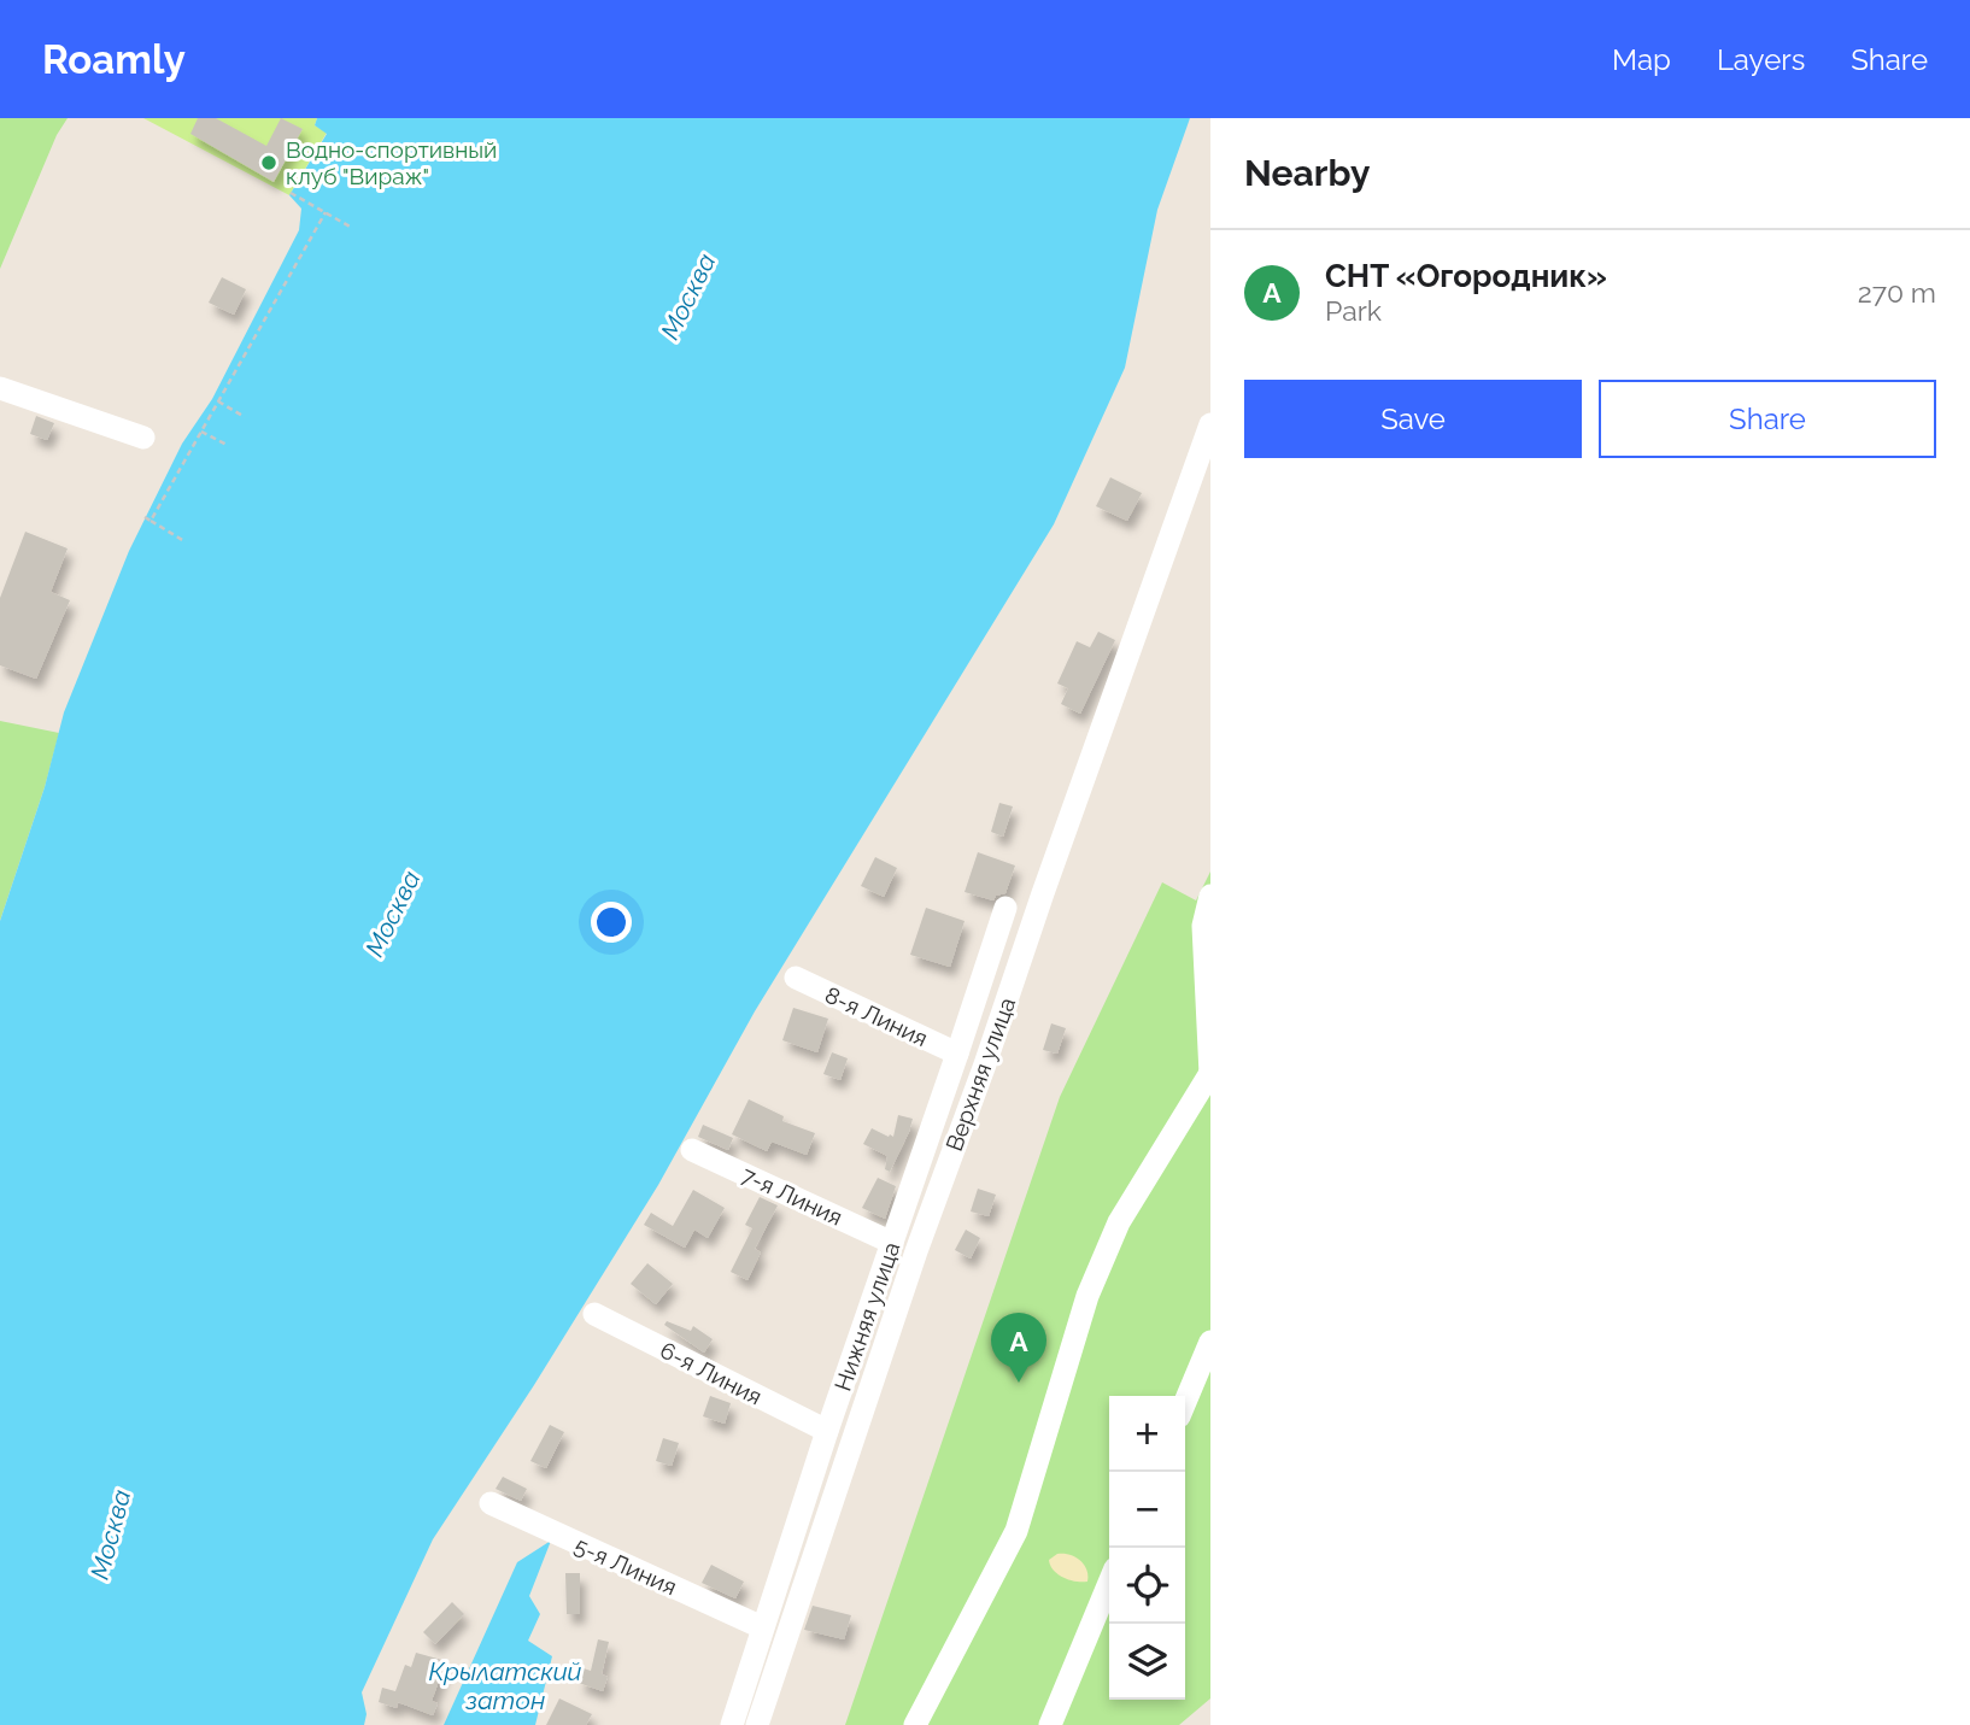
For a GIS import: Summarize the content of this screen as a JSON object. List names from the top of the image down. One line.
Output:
{"streets":{"street":["8-я Линия","Верхняя улица","7-я Линия","Нижняя улица","6-я Линия","5-я Линия"]},"crossings":[["8-я Линия","Нижняя улица"],["7-я Линия","Нижняя улица"],["Нижняя улица","6-я Линия"],["Нижняя улица","5-я Линия"]],"water":["Москва","Крылатский затон"],"places":["Водно-спортивный клуб \"Вираж\""],"page":{"header":"Roamly","nav":["Map","Layers","Share"],"heading":"Nearby","list":[{"mark":"A","name":"СНТ «Огородник»","note":"Park","value":"270 m"}],"buttons":["Save","Share"],"pins":"A","map_buttons":["+","−"]}}
